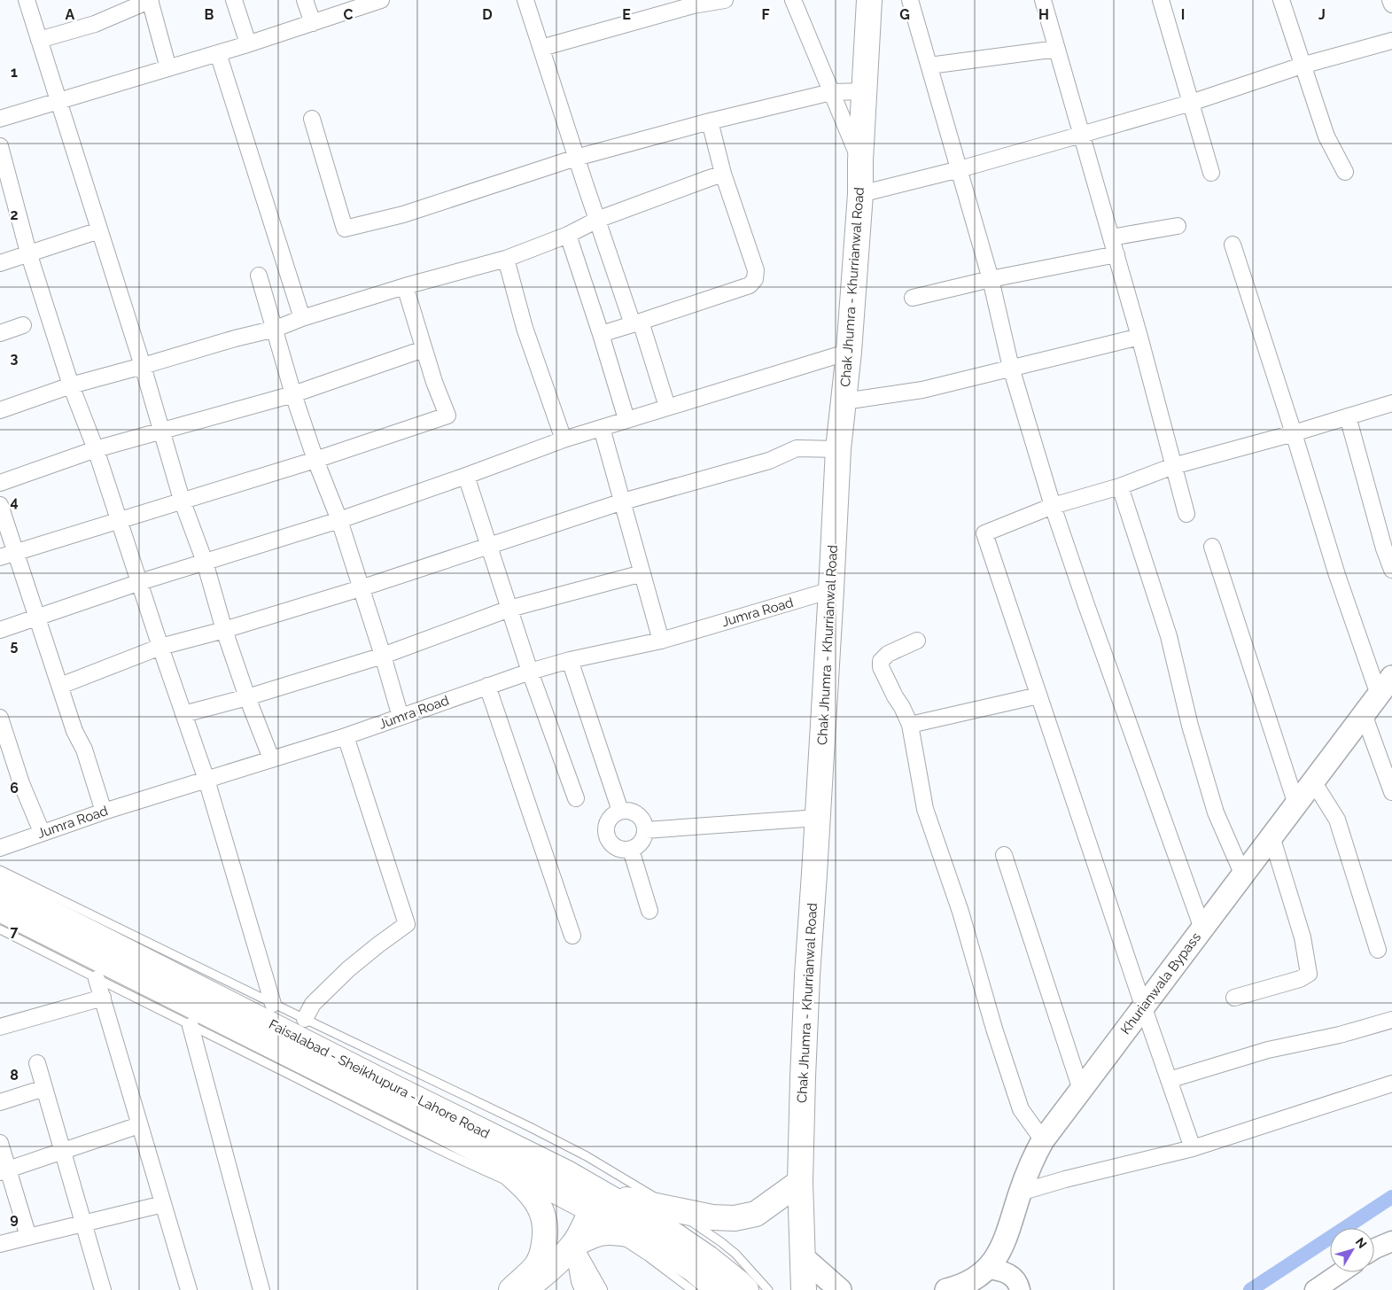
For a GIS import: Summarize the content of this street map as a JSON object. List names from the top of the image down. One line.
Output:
{"streets":{"main road":["Chak Jhumra - Khurrianwal Road","Khurianwala Bypass","Faisalabad - Sheikhupura - Lahore Road"],"street":["Jumra Road"]},"crossings":[["Chak Jhumra - Khurrianwal Road","Jumra Road"]],"north":"top right","grid":{"columns":["A","B","C","D","E","F","G","H","I","J"],"rows":["1","2","3","4","5","6","7","8","9"]}}
